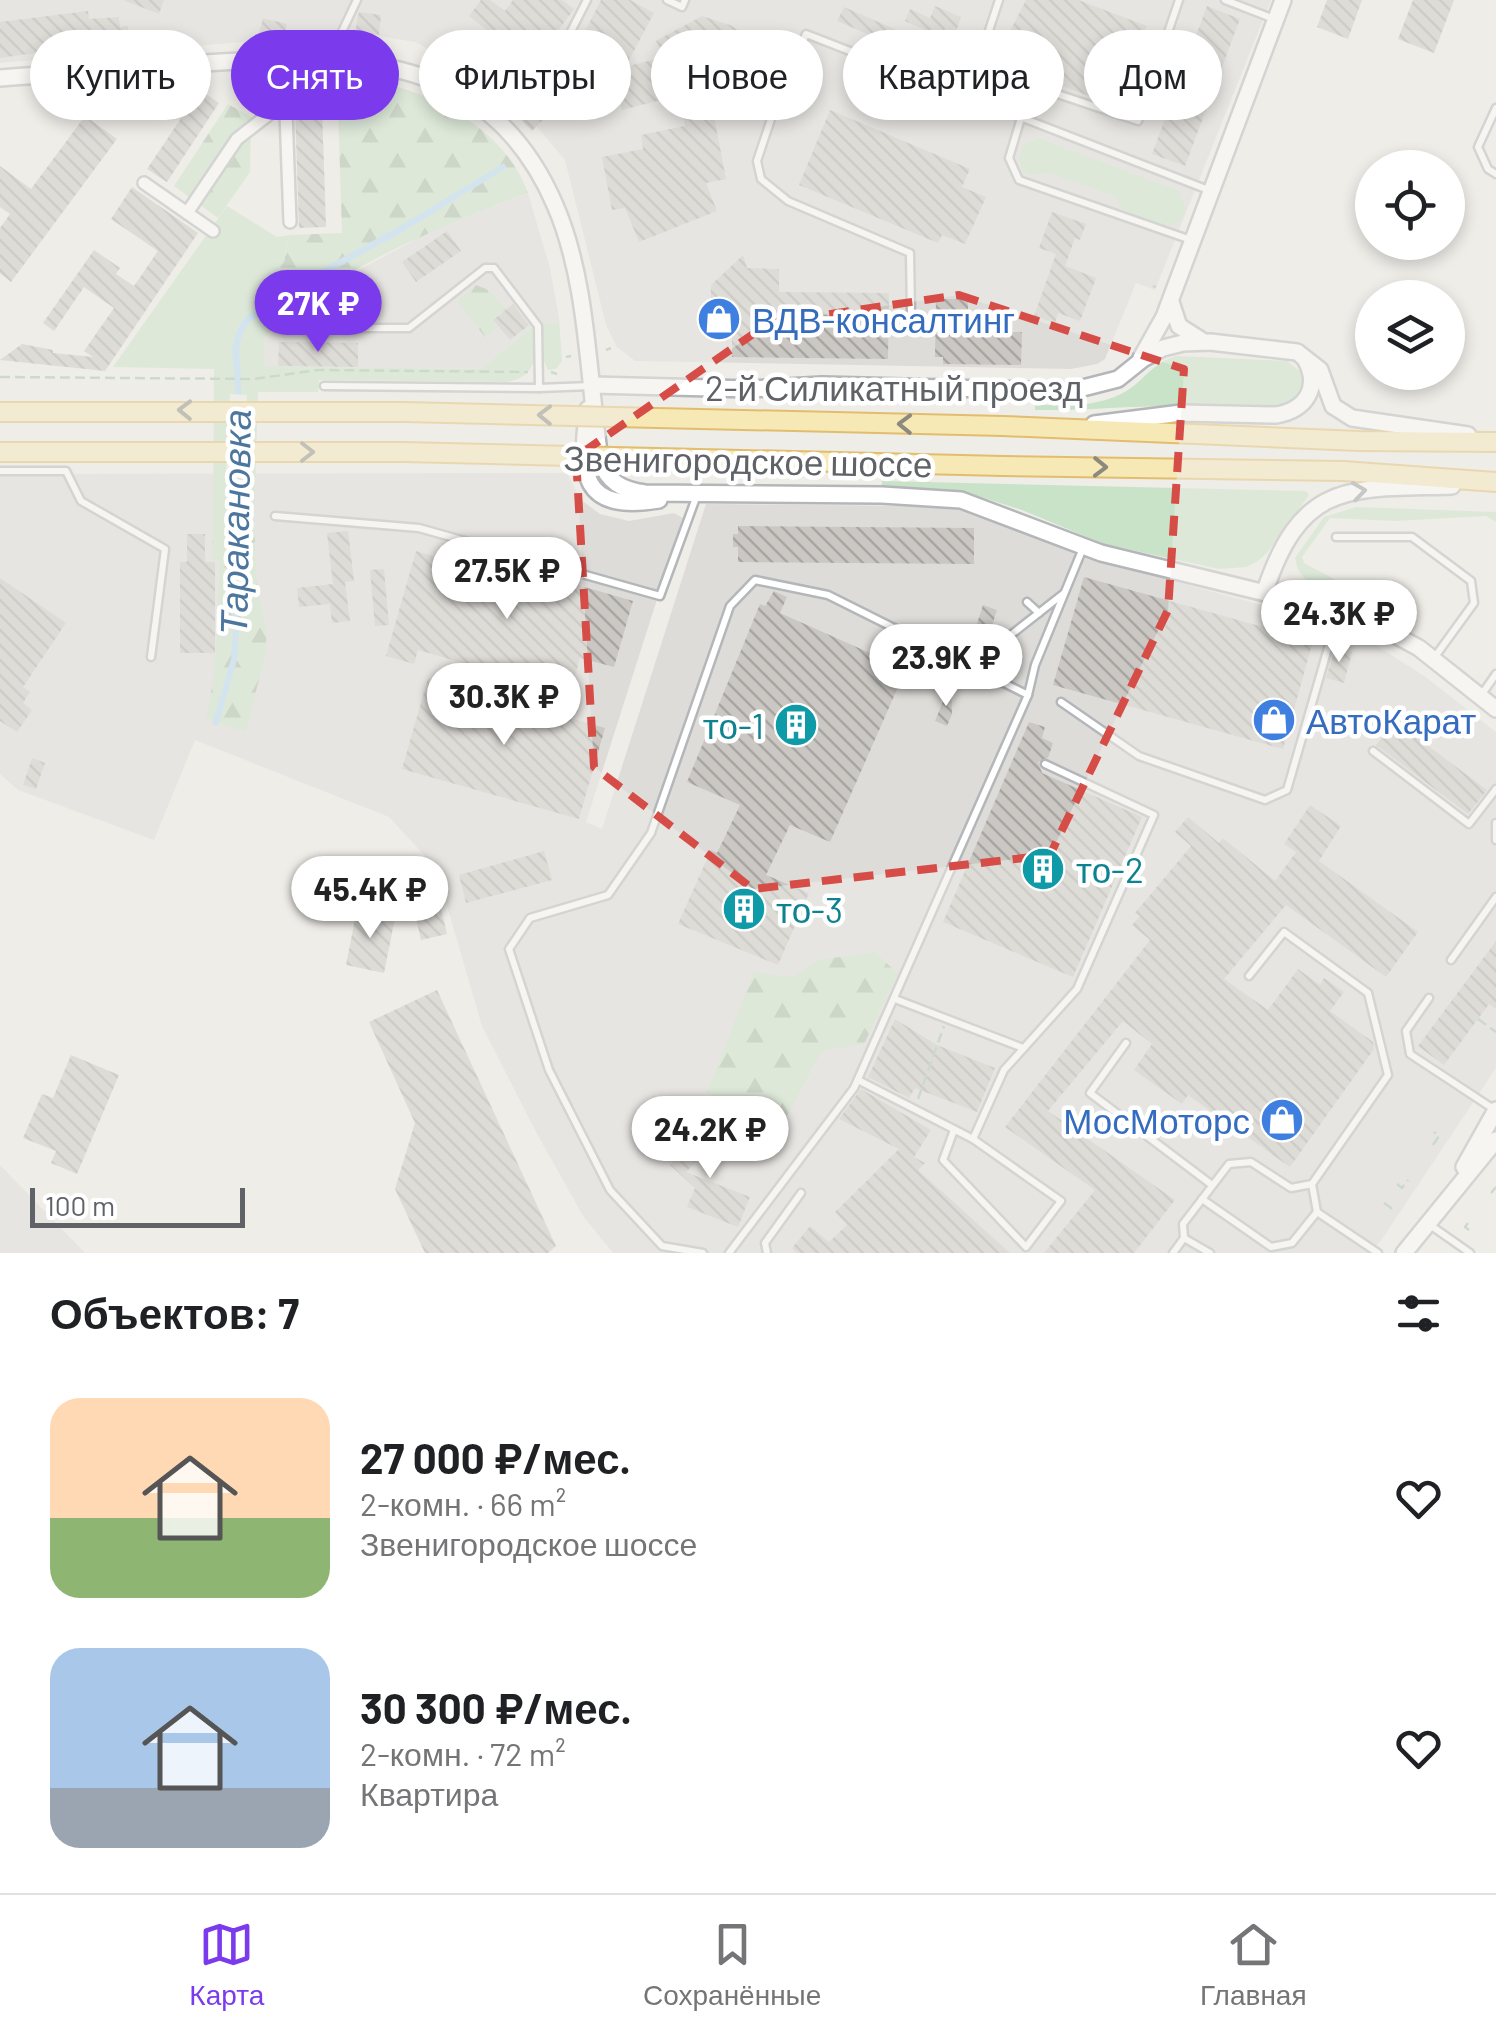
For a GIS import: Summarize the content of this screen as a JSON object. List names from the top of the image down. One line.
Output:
{"streets":{"main road":["Звенигородское шоссе"],"street":["2-й Силикатный проезд"]},"crossings":[["2-й Силикатный проезд","Звенигородское шоссе"]],"water":["Таракановка"],"places":{"shop":["ВДВ-консалтинг","АвтоКарат","МосМоторс"],"building":["то-1","то-2","то-3"]},"scale_bar":"100 m","page":{"chip":["Купить","Снять","Фильтры","Новое","Квартира","Дом"],"price":["27K ₽","27.5K ₽","24.3K ₽","23.9K ₽","30.3K ₽","45.4K ₽","24.2K ₽"],"scale":"100 m","heading":"Объектов: 7","list":[{"name":"27 000 ₽/мес.","note":"2-комн. · 66 m² · Звенигородское шоссе"},{"name":"30 300 ₽/мес.","note":"2-комн. · 72 m² · Квартира"}],"tabs":["Карта","Сохранённые","Главная"]}}
